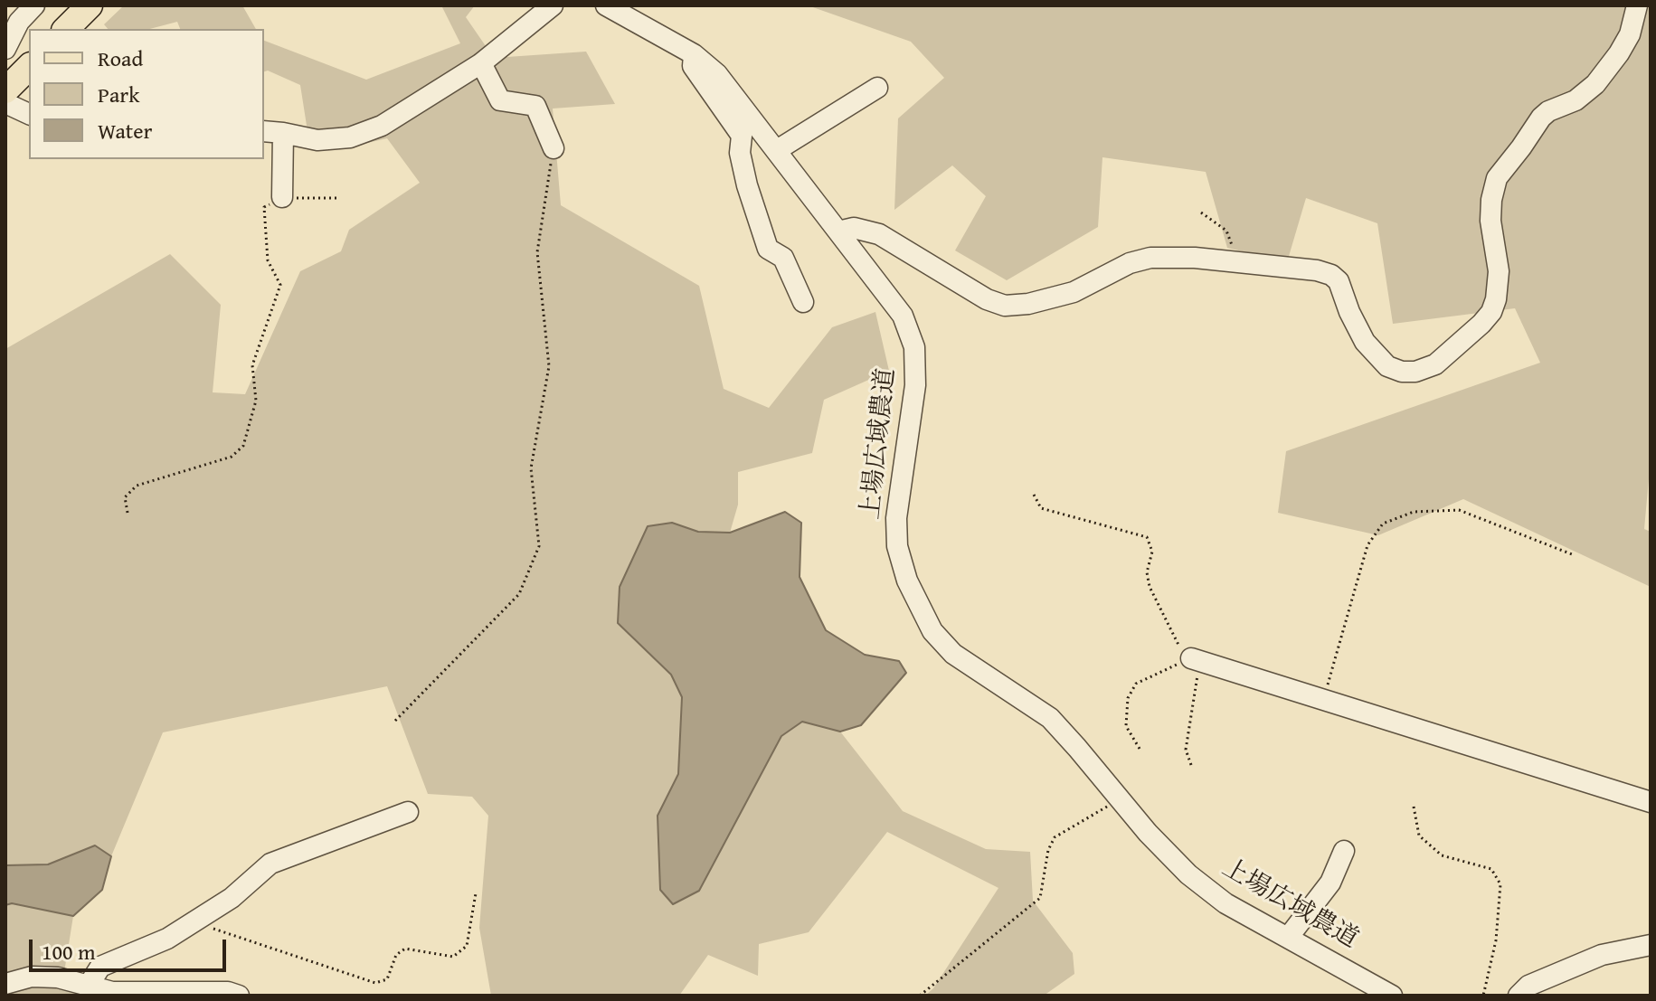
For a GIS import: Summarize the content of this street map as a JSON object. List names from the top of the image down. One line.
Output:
{"streets":{"street":["上場広域農道"]},"legend":["Road","Park","Water"],"scale_bar":"100 m"}
